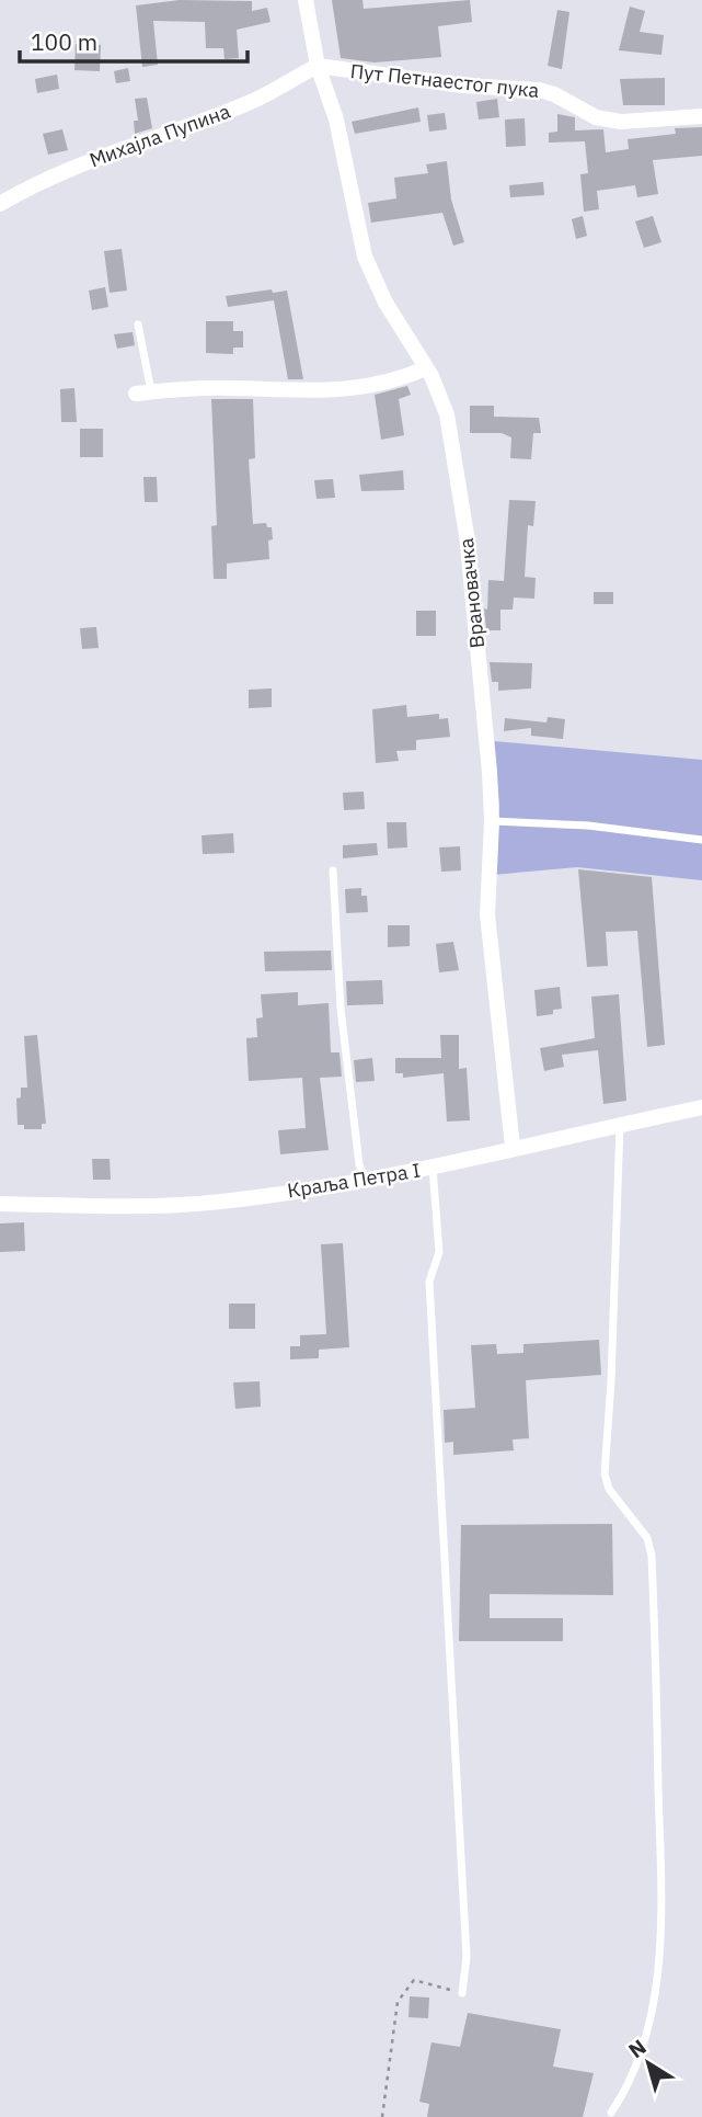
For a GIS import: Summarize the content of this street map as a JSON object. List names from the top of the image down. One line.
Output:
{"streets":{"street":["Пут Петнаестог пука","Михајла Пупина","Врановачка","Краља Петра I"]},"crossings":[["Пут Петнаестог пука","Михајла Пупина"],["Пут Петнаестог пука","Врановачка"],["Михајла Пупина","Врановачка"],["Врановачка","Краља Петра I"]],"scale_bar":"100 m","north":"top left"}
